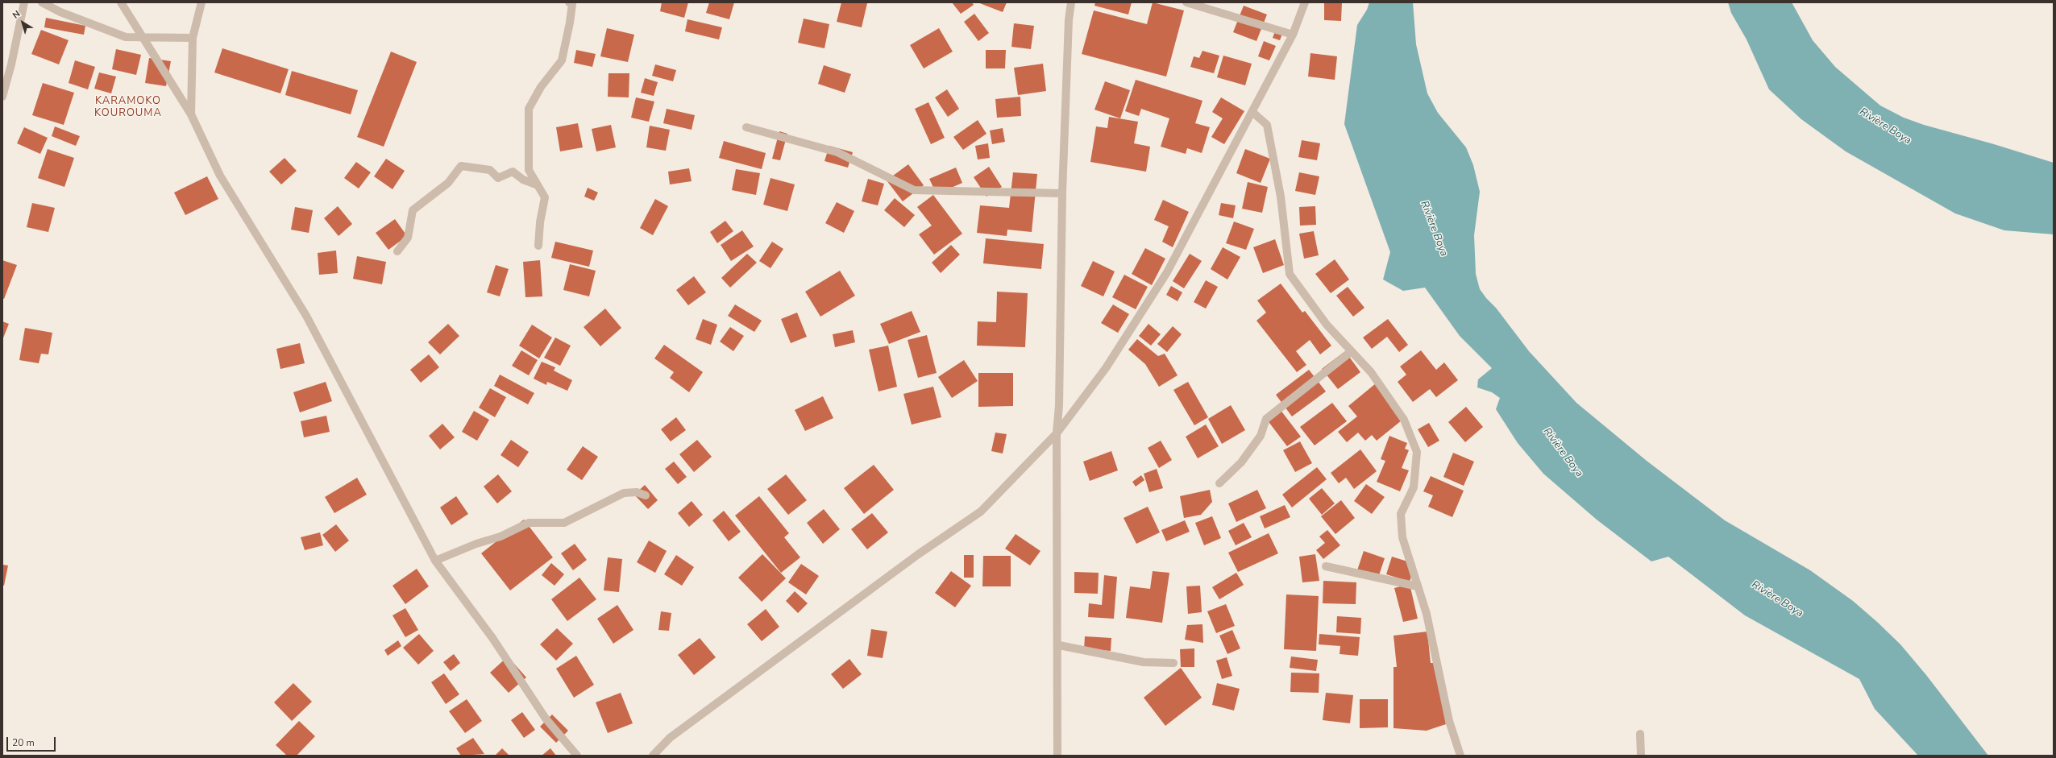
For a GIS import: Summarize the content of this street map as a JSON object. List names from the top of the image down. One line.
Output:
{"districts":["KARAMOKO KOUROUMA"],"water":["Rivière Boya"],"scale_bar":"20 m","north":"top left"}
